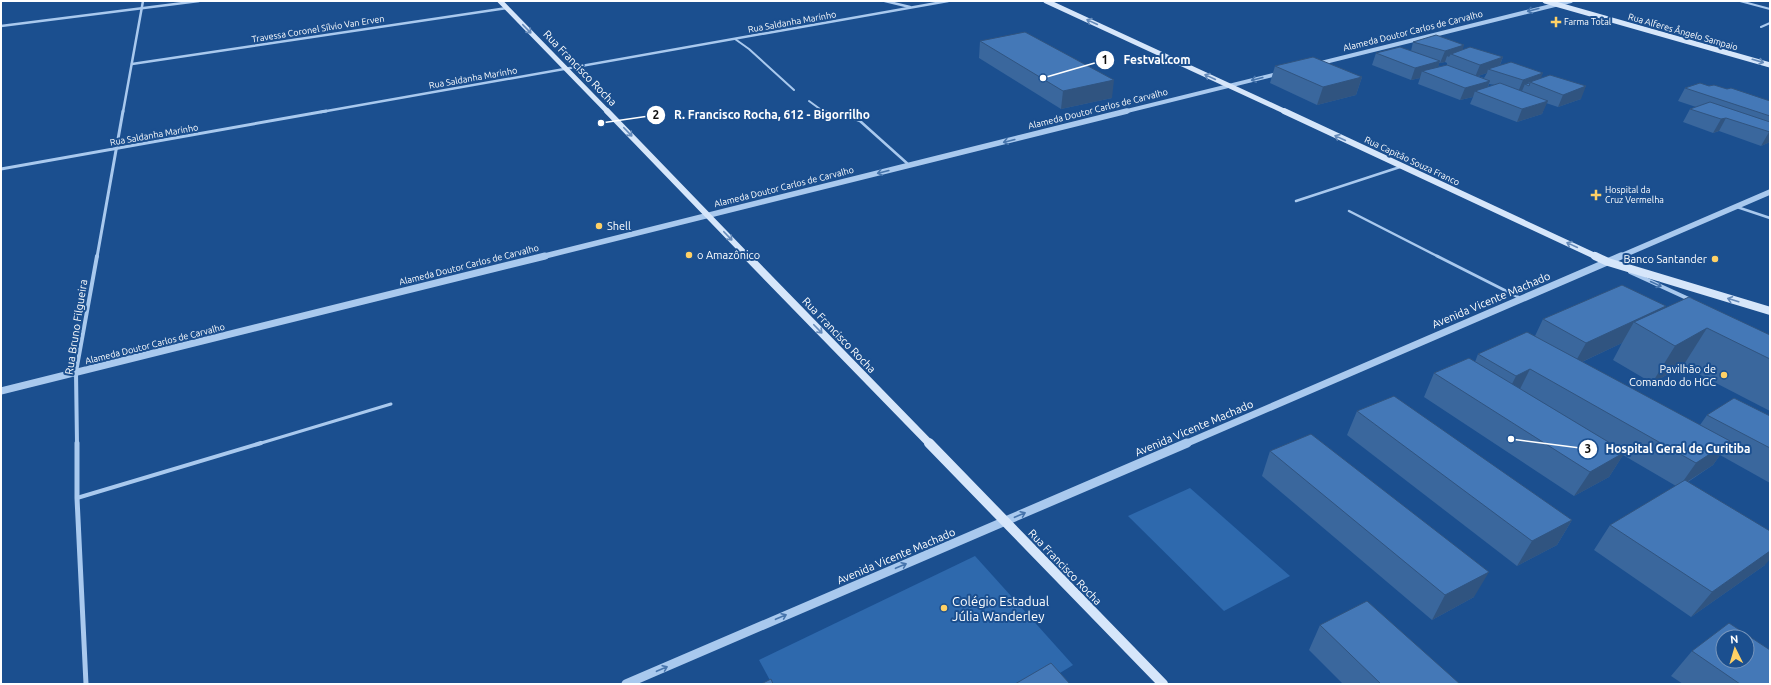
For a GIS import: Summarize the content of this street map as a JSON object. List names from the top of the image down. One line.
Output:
{"streets":{"main road":["Rua Alferes Ângelo Sampaio","Rua Francisco Rocha","Rua Capitão Souza Franco"],"street":["Rua Saldanha Marinho","Travessa Coronel Sílvio Van Erven","Alameda Doutor Carlos de Carvalho","Avenida Vicente Machado","Rua Bruno Filgueira"]},"crossings":[["Rua Saldanha Marinho","Rua Francisco Rocha"],["Rua Saldanha Marinho","Rua Bruno Filgueira"],["Travessa Coronel Sílvio Van Erven","Rua Francisco Rocha"],["Travessa Coronel Sílvio Van Erven","Rua Bruno Filgueira"],["Alameda Doutor Carlos de Carvalho","Rua Alferes Ângelo Sampaio"],["Alameda Doutor Carlos de Carvalho","Rua Francisco Rocha"],["Alameda Doutor Carlos de Carvalho","Rua Capitão Souza Franco"],["Alameda Doutor Carlos de Carvalho","Rua Bruno Filgueira"],["Rua Francisco Rocha","Avenida Vicente Machado"],["Rua Capitão Souza Franco","Avenida Vicente Machado"]],"one_way":["Alameda Doutor Carlos de Carvalho","Rua Alferes Ângelo Sampaio","Rua Francisco Rocha","Avenida Vicente Machado"],"places":{"health":["Farma Total","Hospital da Cruz Vermelha"],"other":["Festval.com","R. Francisco Rocha, 612 - Bigorrilho","Shell","o Amazônico","Banco Santander","Pavilhão de Comando do HGC","Hospital Geral de Curitiba","Colégio Estadual Júlia Wanderley"]},"north":"top"}
